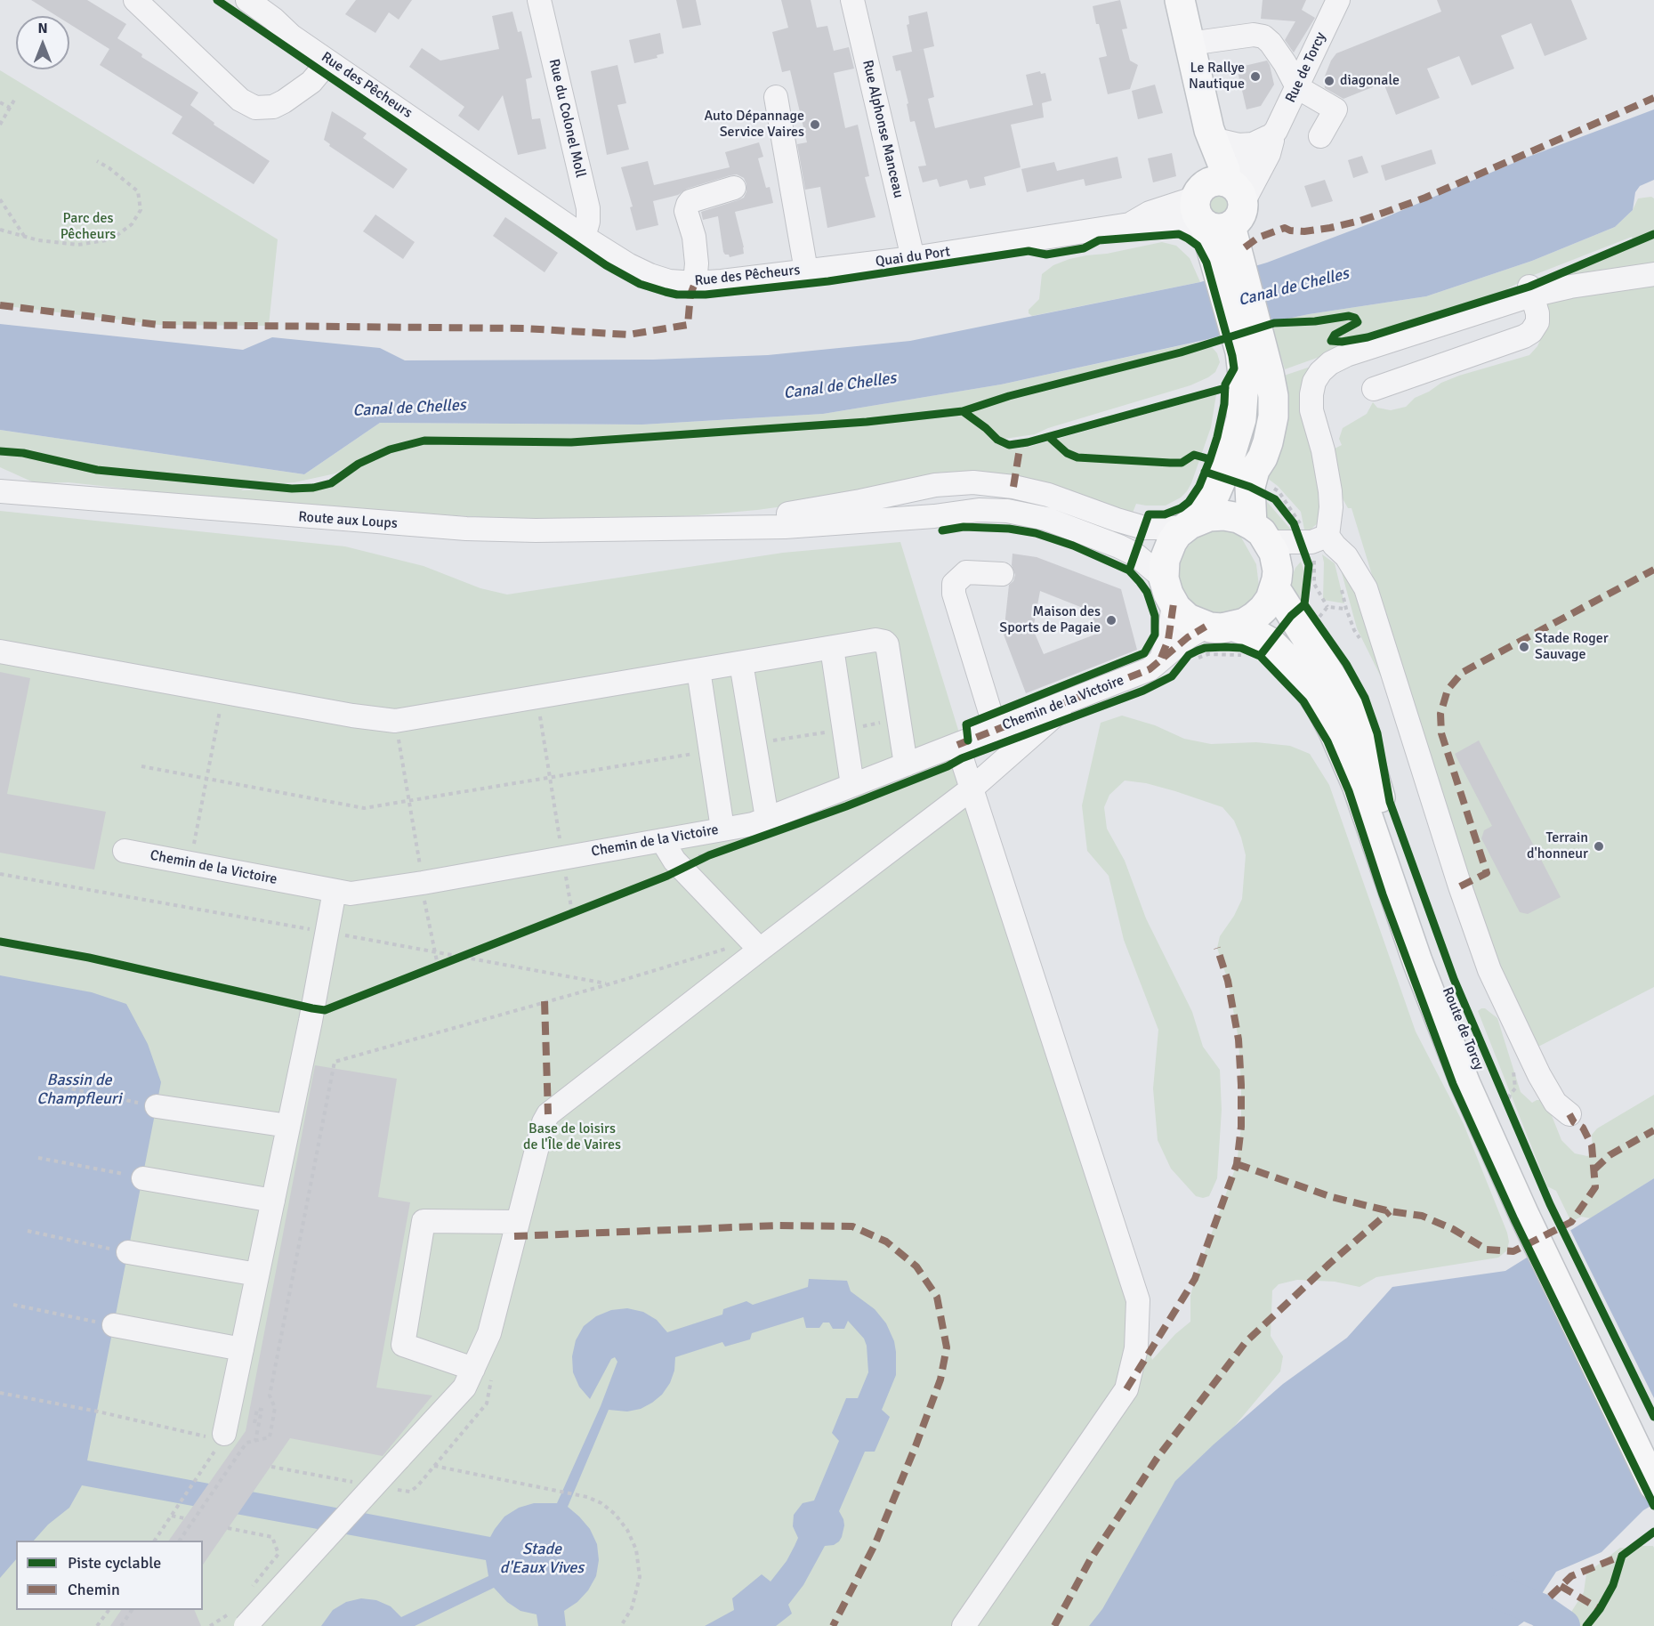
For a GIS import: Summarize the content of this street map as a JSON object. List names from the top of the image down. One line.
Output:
{"streets":{"main road":["Route de Torcy"],"street":["Rue de Torcy","Rue des Pêcheurs","Rue du Colonel Moll","Rue Alphonse Manceau","Quai du Port","Route aux Loups","Chemin de la Victoire"]},"crossings":[["Rue de Torcy","Quai du Port"],["Rue des Pêcheurs","Rue du Colonel Moll"],["Rue des Pêcheurs","Quai du Port"],["Rue Alphonse Manceau","Quai du Port"],["Chemin de la Victoire","Route de Torcy"]],"water":["Canal de Chelles","Bassin de Champfleuri","Stade d'Eaux Vives"],"parks":["Parc des Pêcheurs","Base de loisirs de l'Île de Vaires"],"places":["Le Rallye Nautique","diagonale","Auto Dépannage Service Vaires","Maison des Sports de Pagaie","Stade Roger Sauvage","Terrain d'honneur"],"legend":["Piste cyclable","Chemin"],"north":"top"}
